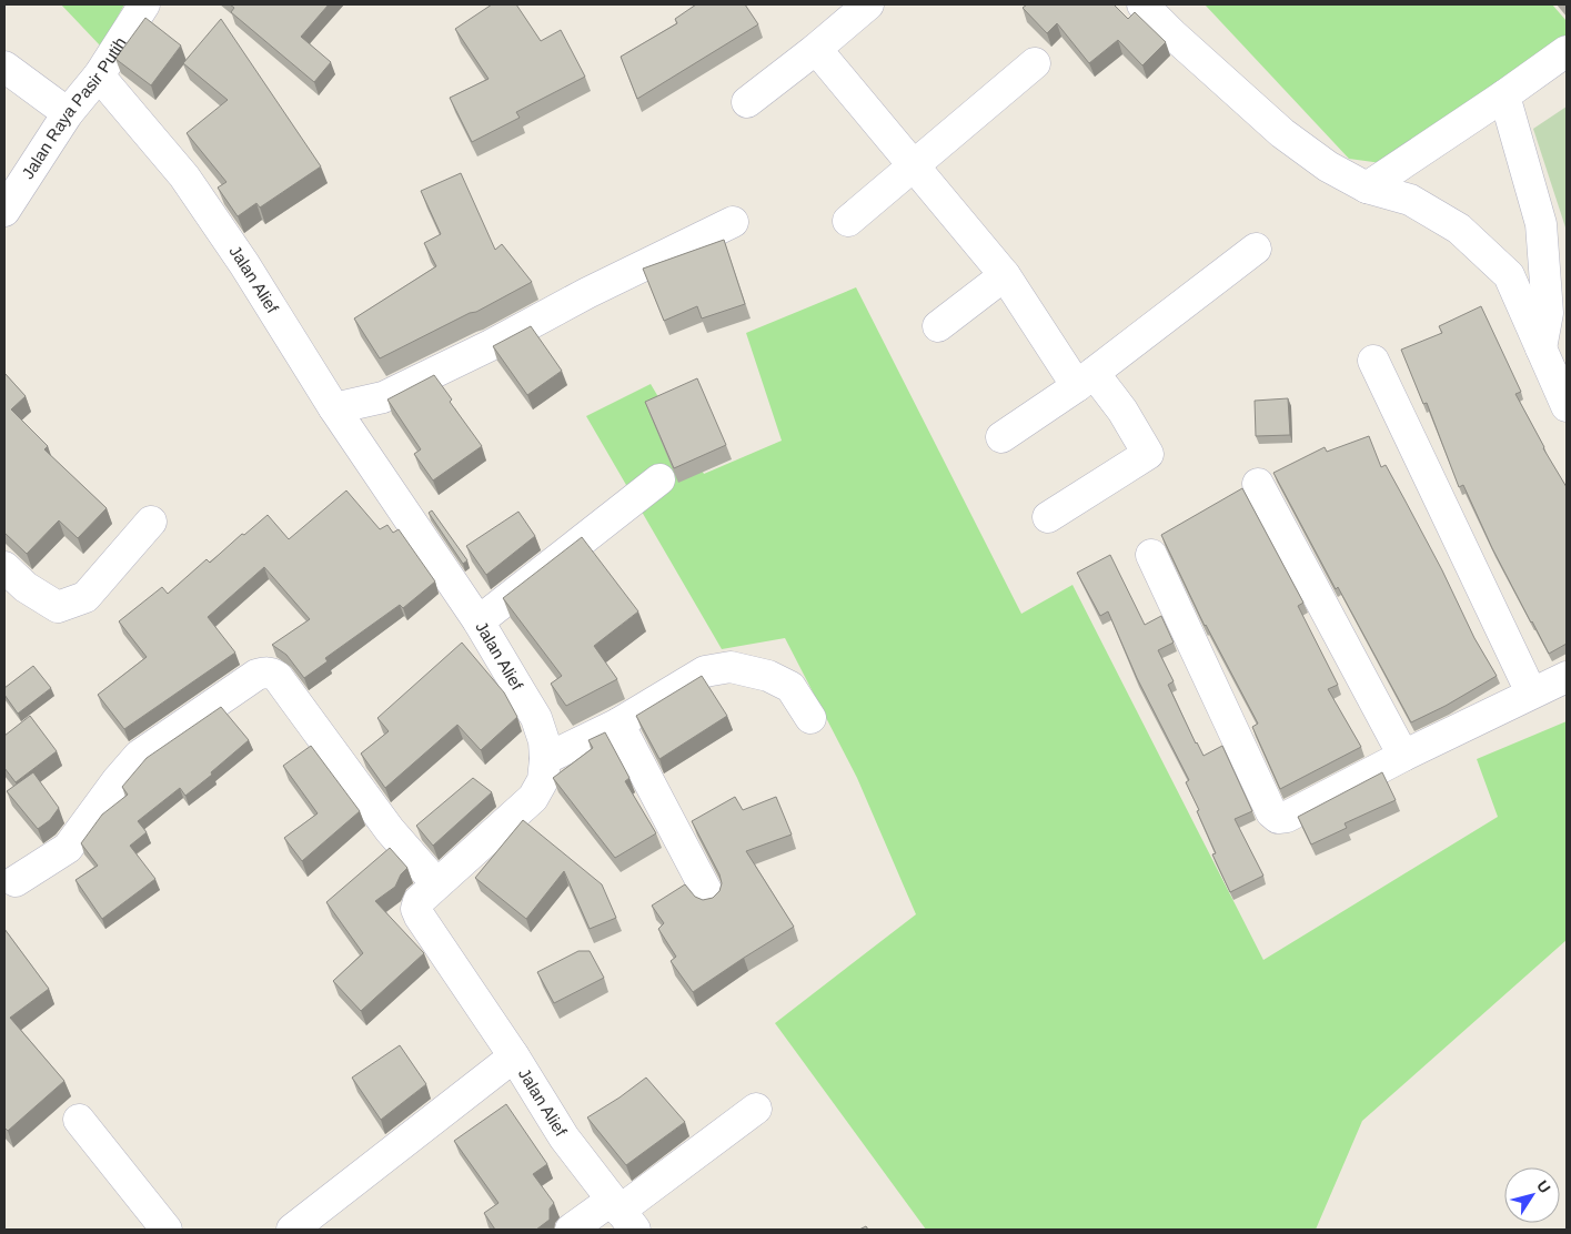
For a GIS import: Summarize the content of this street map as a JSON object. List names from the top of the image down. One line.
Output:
{"streets":{"street":["Jalan Raya Pasir Putih","Jalan Alief"]},"crossings":[["Jalan Raya Pasir Putih","Jalan Alief"]],"north":"top right"}
